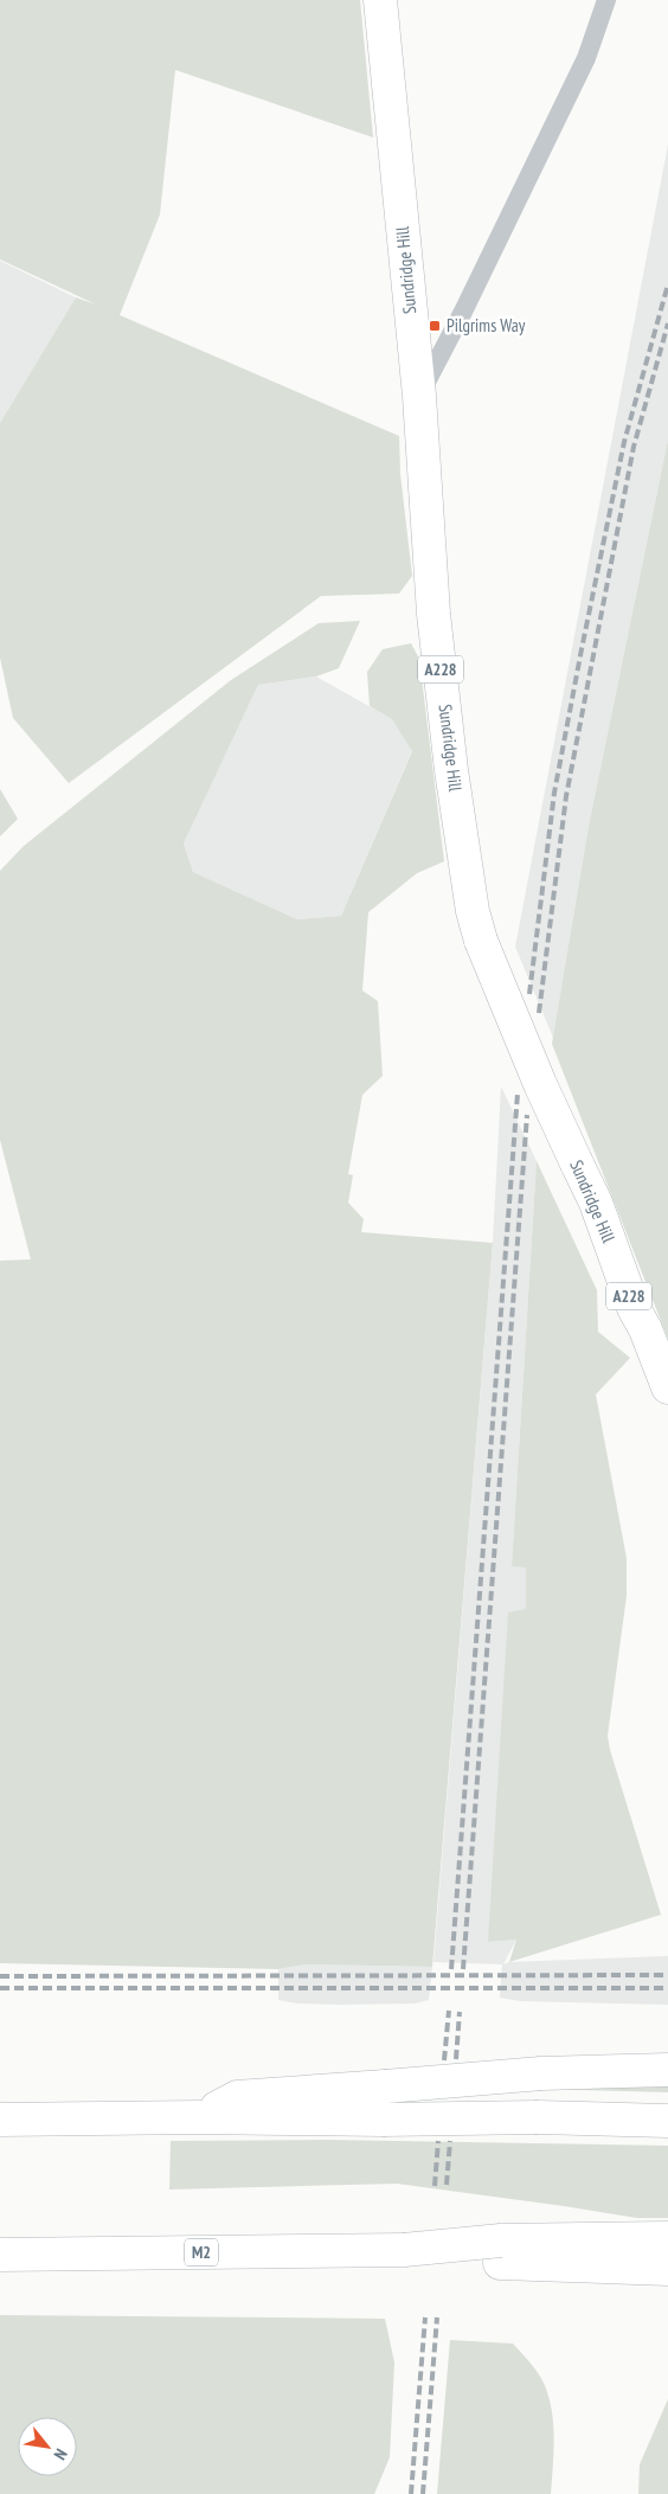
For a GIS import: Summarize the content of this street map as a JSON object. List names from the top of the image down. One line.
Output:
{"streets":{"highway":["Sundridge Hill","A228","M2"]},"places":{"transit":["Pilgrims Way"]},"north":"bottom right"}
